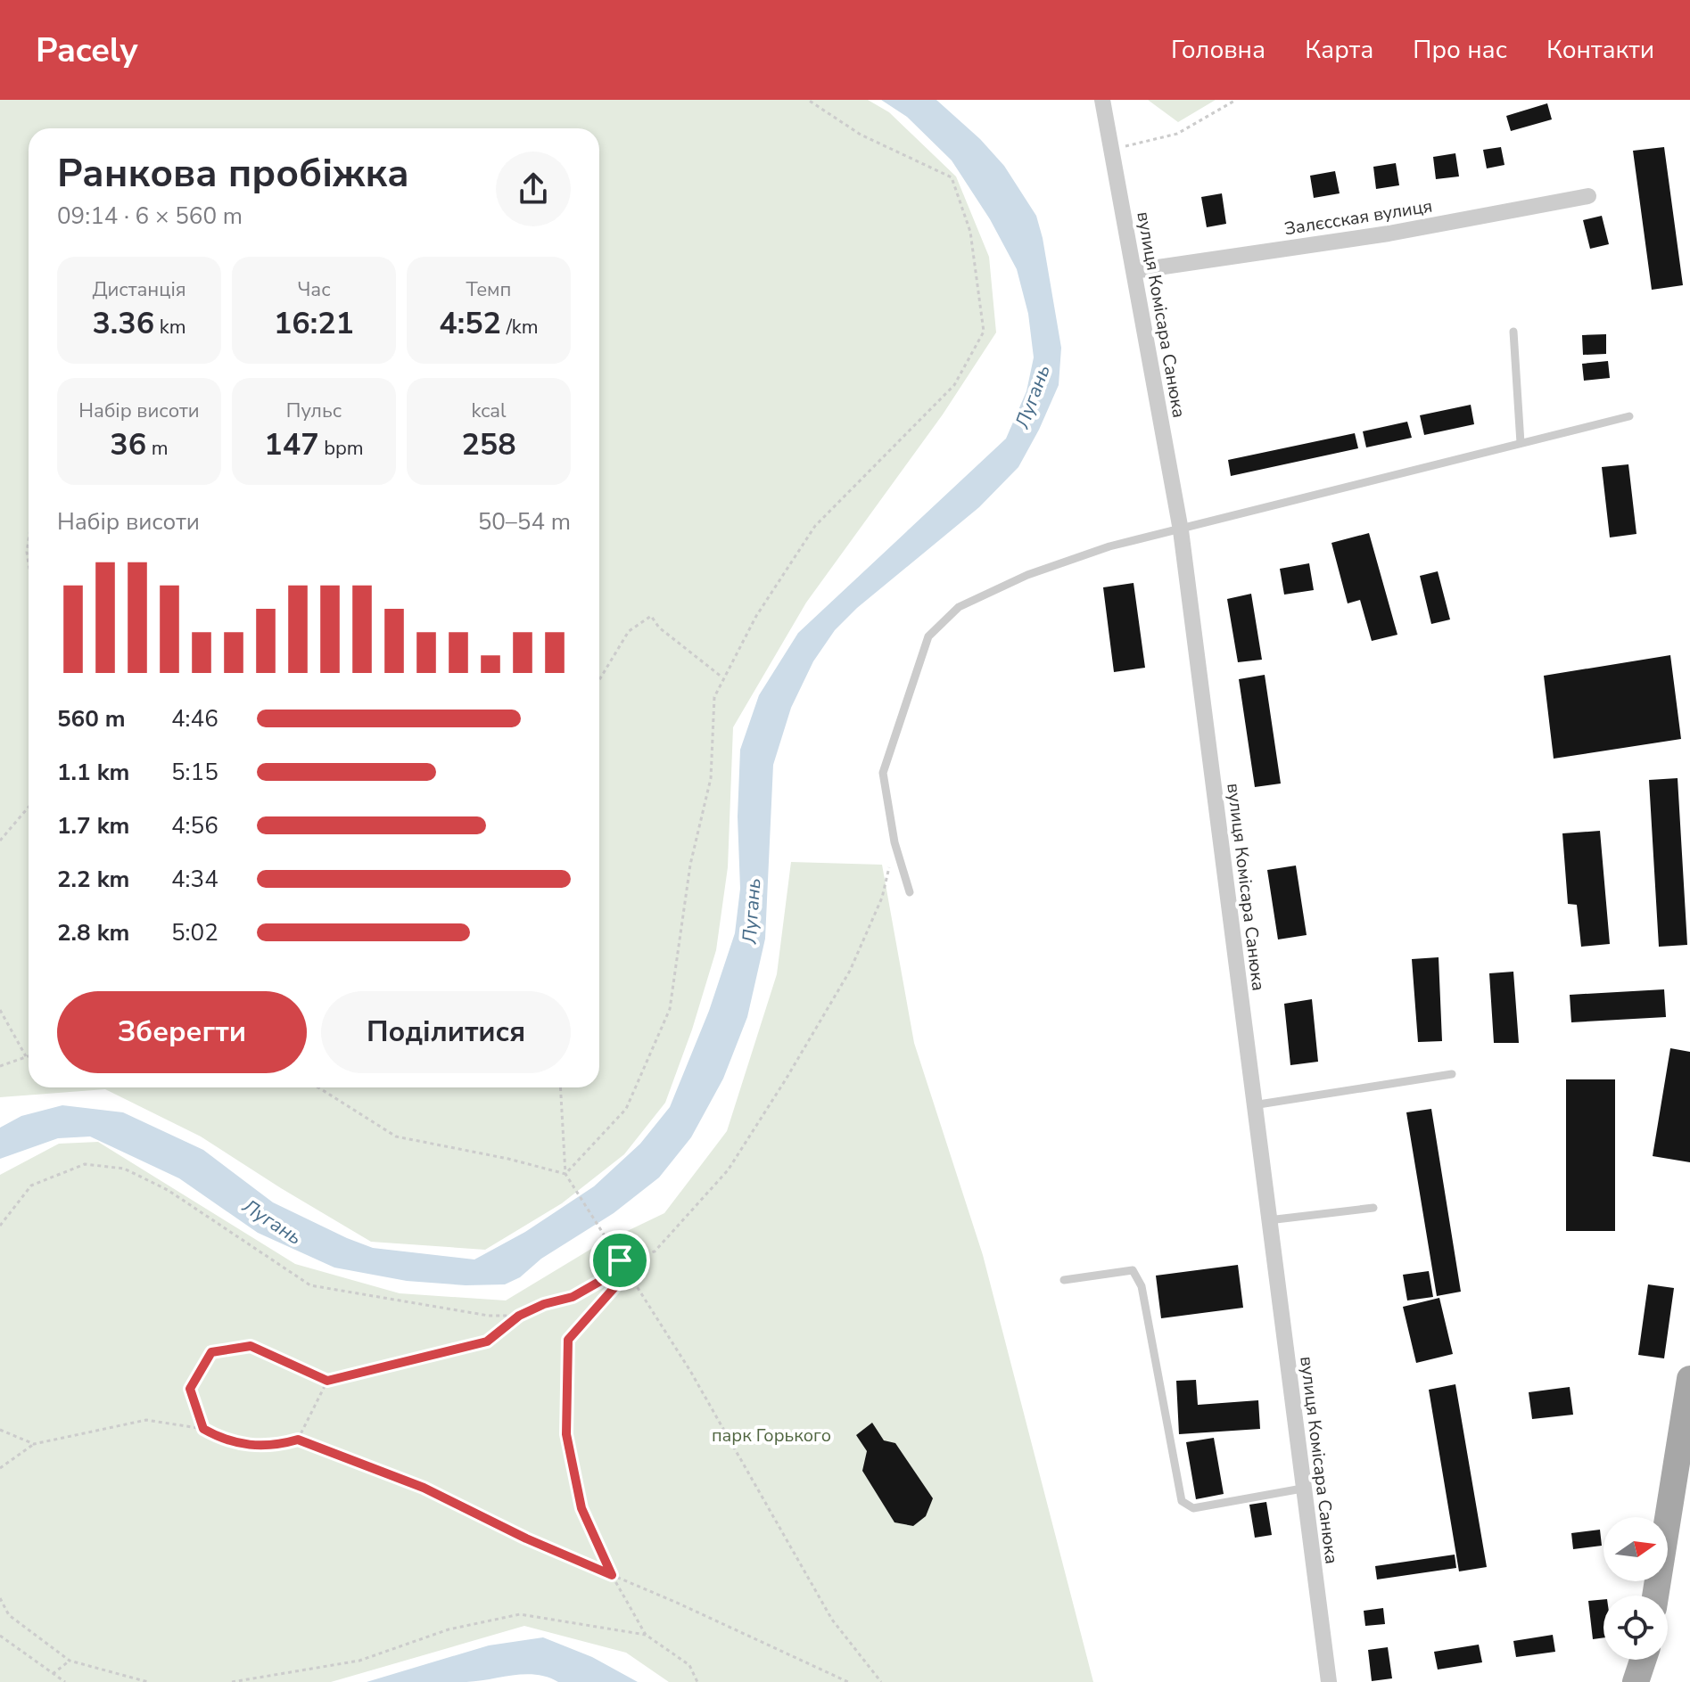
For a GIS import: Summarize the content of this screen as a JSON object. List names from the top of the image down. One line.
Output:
{"streets":{"street":["Залєсская вулиця","вулиця Комісара Санюка"]},"crossings":[["Залєсская вулиця","вулиця Комісара Санюка"]],"water":["Лугань"],"parks":["парк Горького"],"north":"right","page":{"header":"Pacely","nav":["Головна","Карта","Про нас","Контакти"],"heading":["Ранкова пробіжка","09:14 · 6 × 560 m"],"stats":[["Дистанція","3.36 km"],["Час","16:21"],["Темп","4:52 /km"],["Набір висоти","36 m"],["Пульс","147 bpm"],["kcal","258"]],"chart":["Набір висоти","50–54 m"],"list":[{"name":"560 m","note":"4:46"},{"name":"1.1 km","note":"5:15"},{"name":"1.7 km","note":"4:56"},{"name":"2.2 km","note":"4:34"},{"name":"2.8 km","note":"5:02"}],"buttons":["Зберегти","Поділитися"]}}
